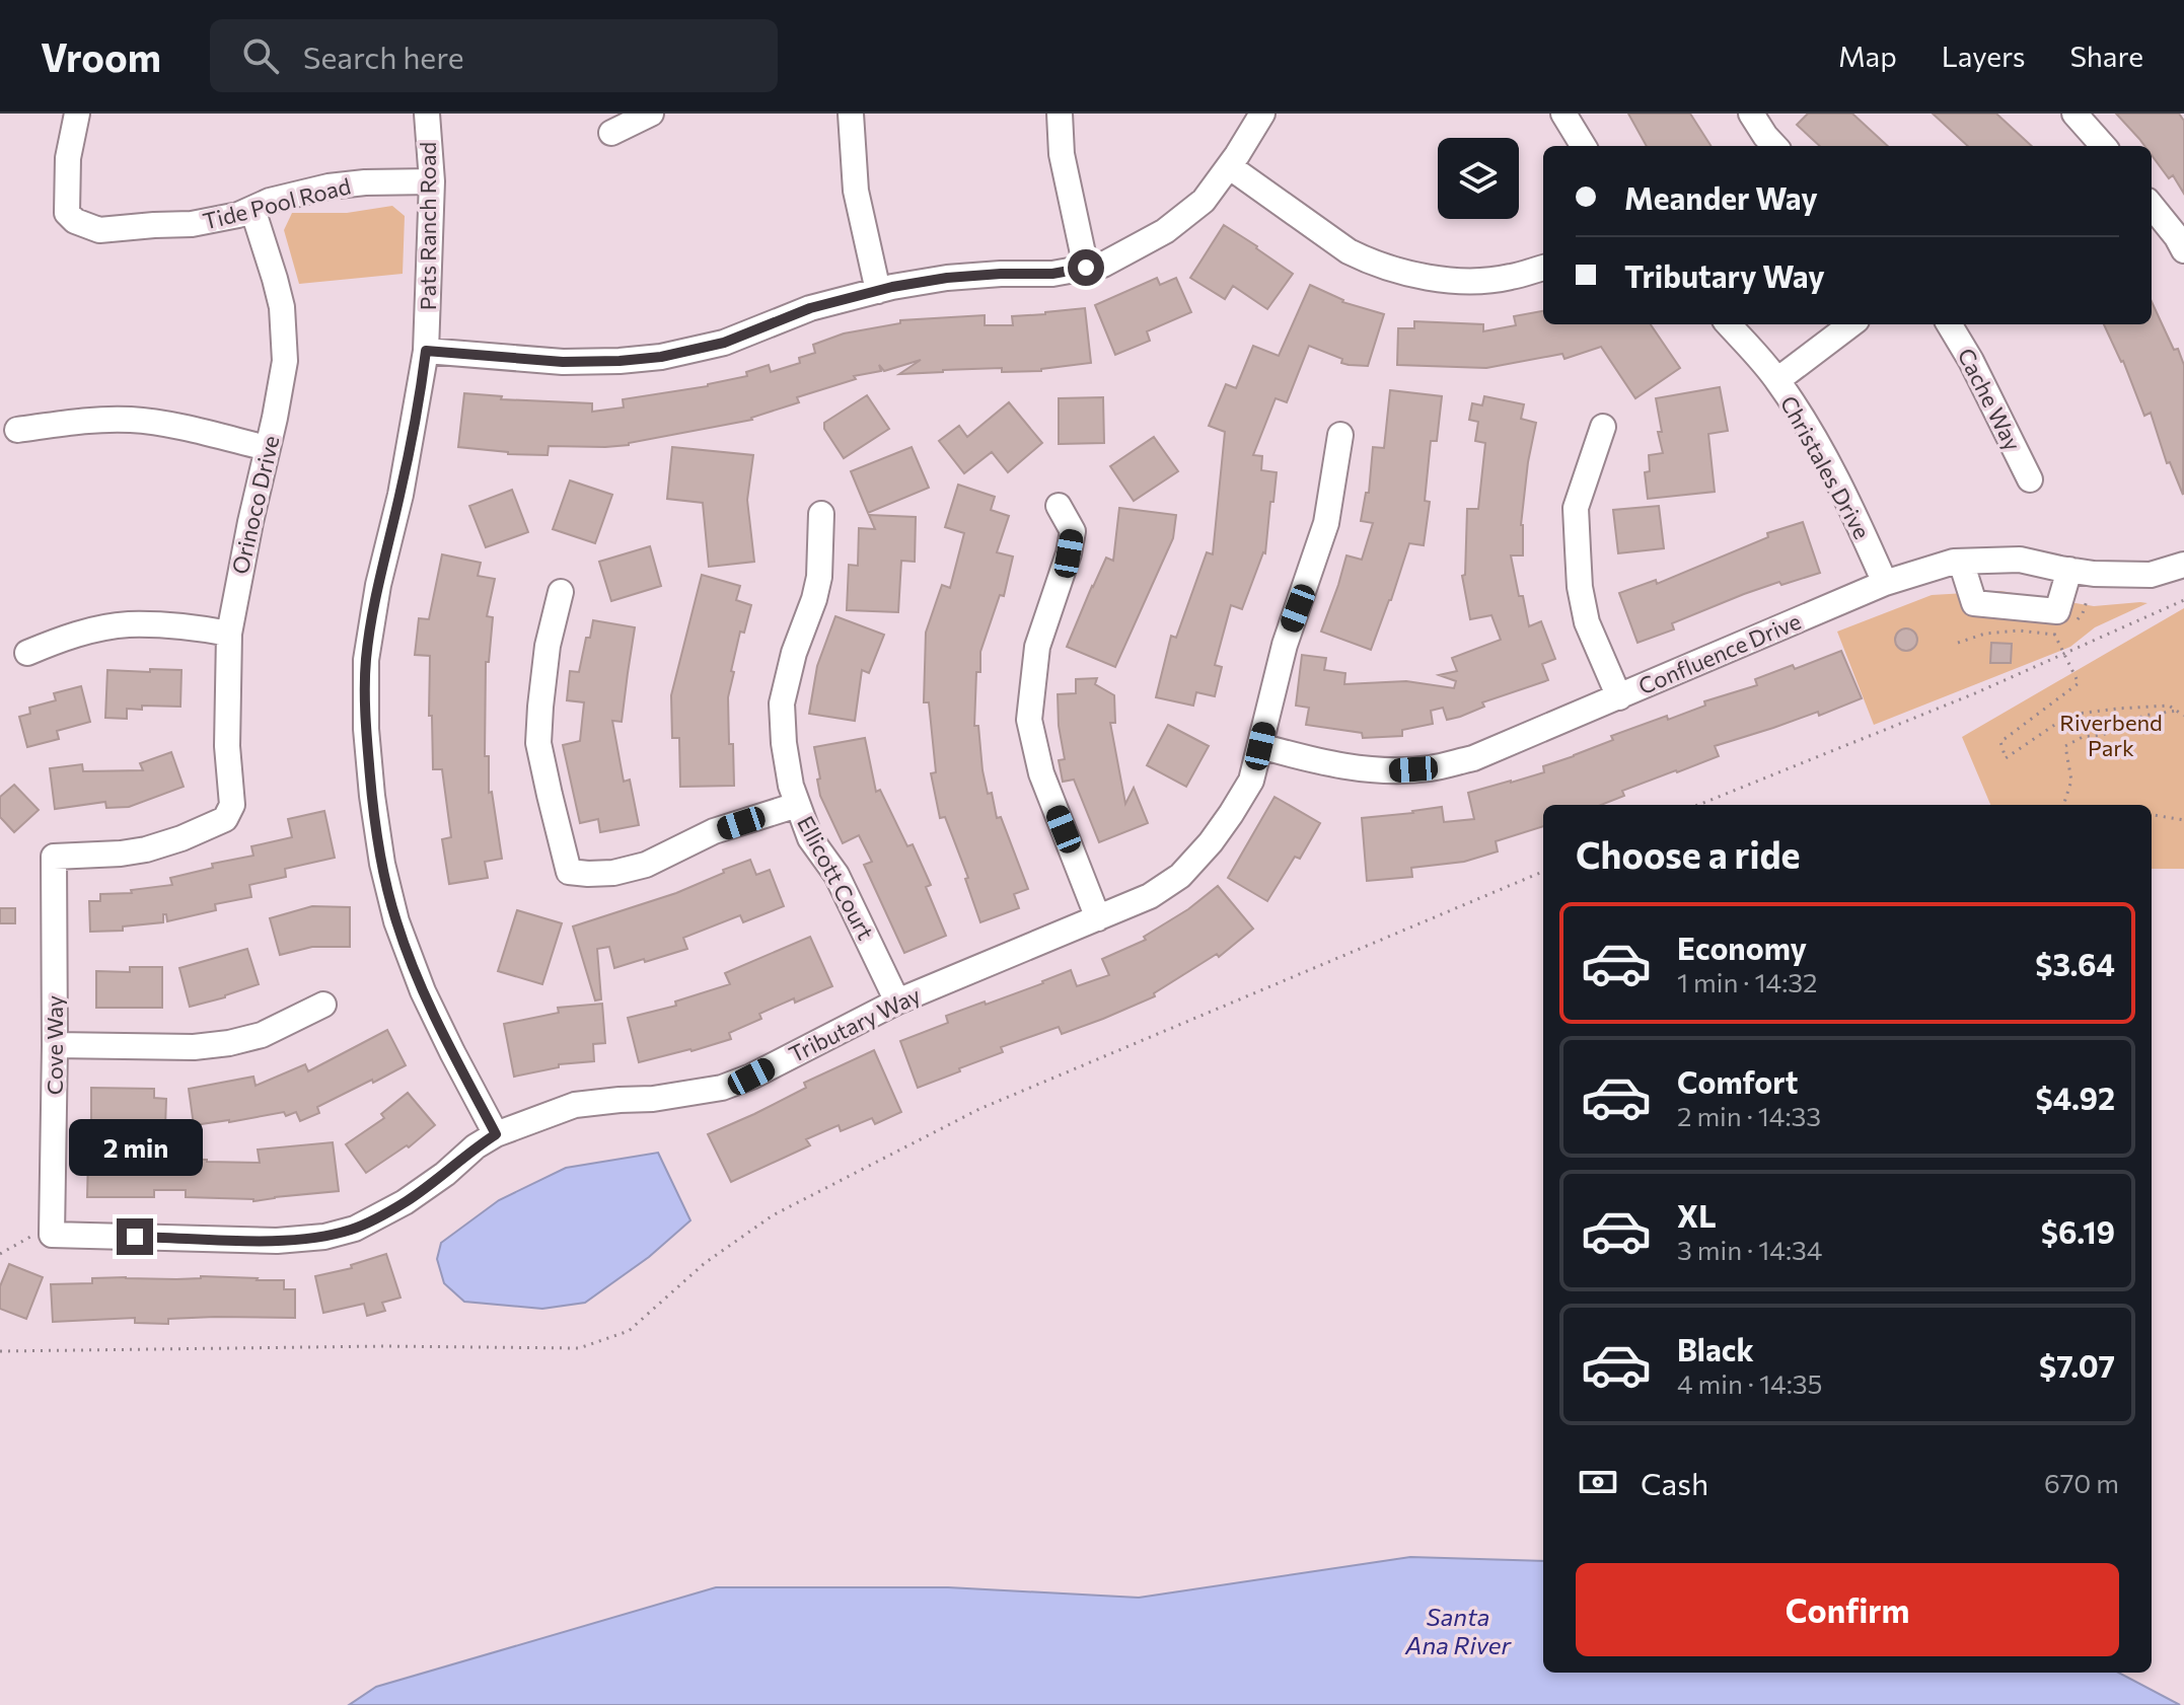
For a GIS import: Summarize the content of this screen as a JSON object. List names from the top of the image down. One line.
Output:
{"streets":{"street":["Tide Pool Road","Pats Ranch Road","Cache Way","Christales Drive","Orinoco Drive","Confluence Drive","Ellicott Court","Tributary Way","Cove Way"]},"crossings":[["Tide Pool Road","Pats Ranch Road"],["Tide Pool Road","Orinoco Drive"],["Pats Ranch Road","Tributary Way"],["Christales Drive","Confluence Drive"],["Orinoco Drive","Cove Way"],["Confluence Drive","Tributary Way"],["Ellicott Court","Tributary Way"],["Tributary Way","Cove Way"]],"water":["Santa Ana River"],"parks":["Riverbend Park"],"page":{"header":"Vroom","search":"Search here","nav":["Map","Layers","Share"],"banner":["Meander Way","Tributary Way"],"heading":"Choose a ride","list":[{"name":"Economy","note":"1 min · 14:32","value":"$3.64"},{"name":"Comfort","note":"2 min · 14:33","value":"$4.92"},{"name":"XL","note":"3 min · 14:34","value":"$6.19"},{"name":"Black","note":"4 min · 14:35","value":"$7.07"}],"bubble":"2 min","pay":["Cash","670 m"],"buttons":"Confirm"}}
